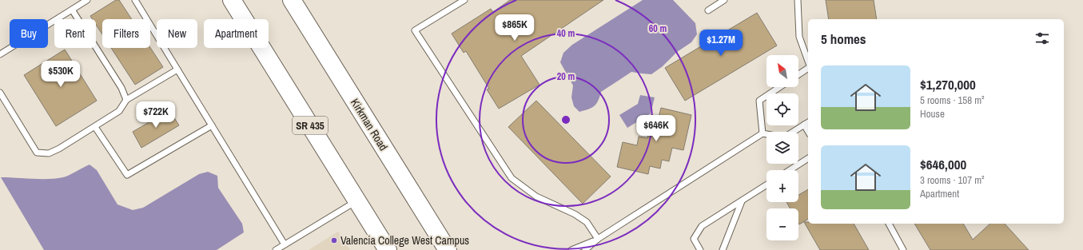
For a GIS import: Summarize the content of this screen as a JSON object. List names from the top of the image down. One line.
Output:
{"streets":{"main road":["Kirkman Road","SR 435"]},"places":["Valencia College West Campus"],"north":"top left","page":{"price":["$865K","$1.27M","$530K","$722K","$646K"],"chip":["Buy","Rent","Filters","New","Apartment"],"heading":"5 homes","map_buttons":["+","−"],"list":[{"name":"$1,270,000","note":"5 rooms · 158 m² · House"},{"name":"$646,000","note":"3 rooms · 107 m² · Apartment"}]},"rings":["60 m","40 m","20 m"]}
